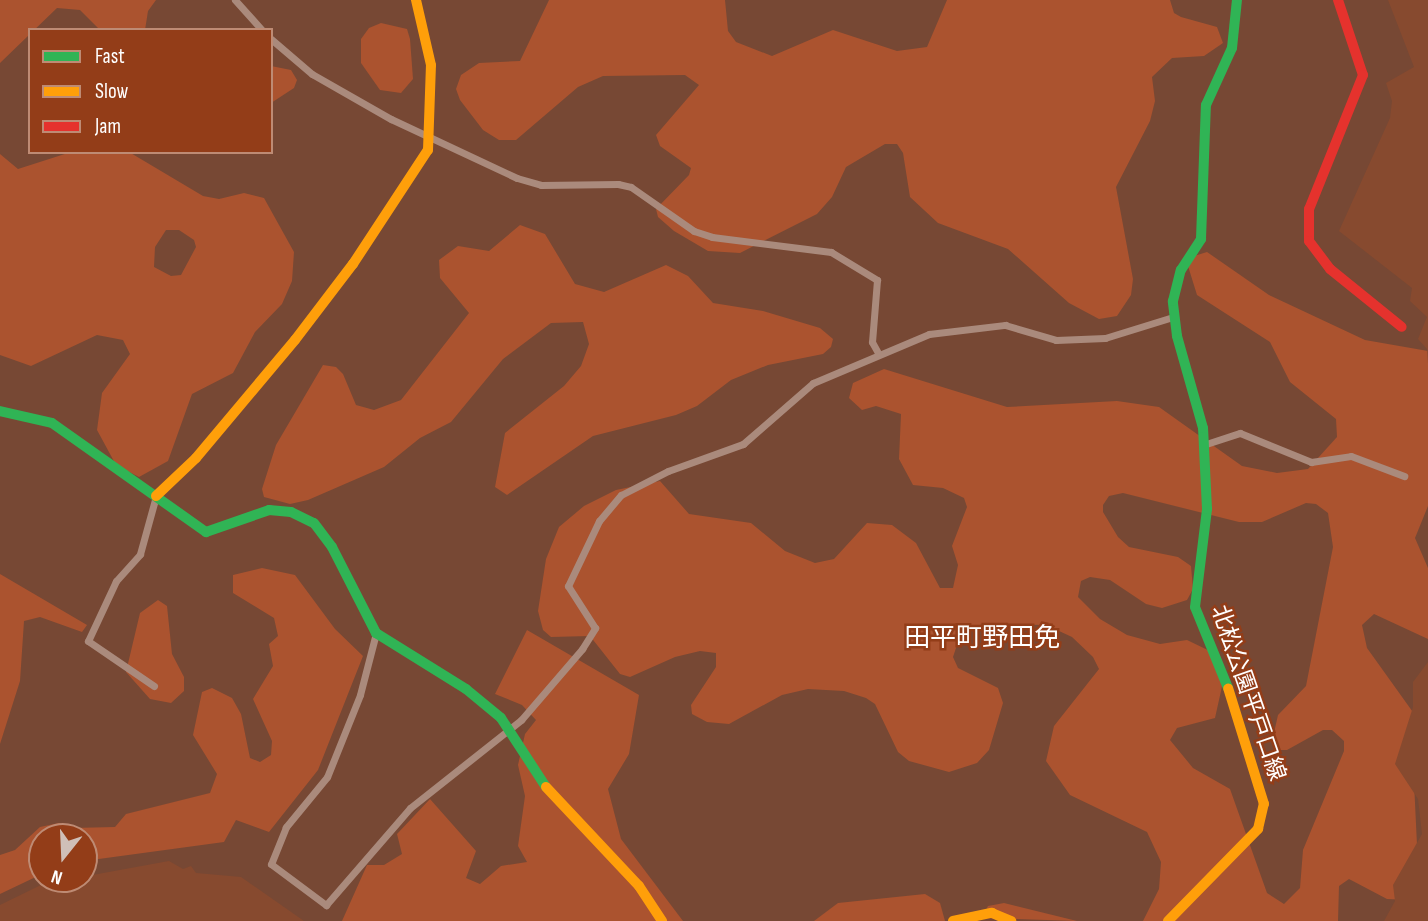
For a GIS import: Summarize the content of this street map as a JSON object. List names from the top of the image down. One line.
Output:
{"streets":{"main road":["北松公園平戸口線"]},"districts":["田平町野田免"],"legend":["Fast","Slow","Jam"],"north":"bottom"}
